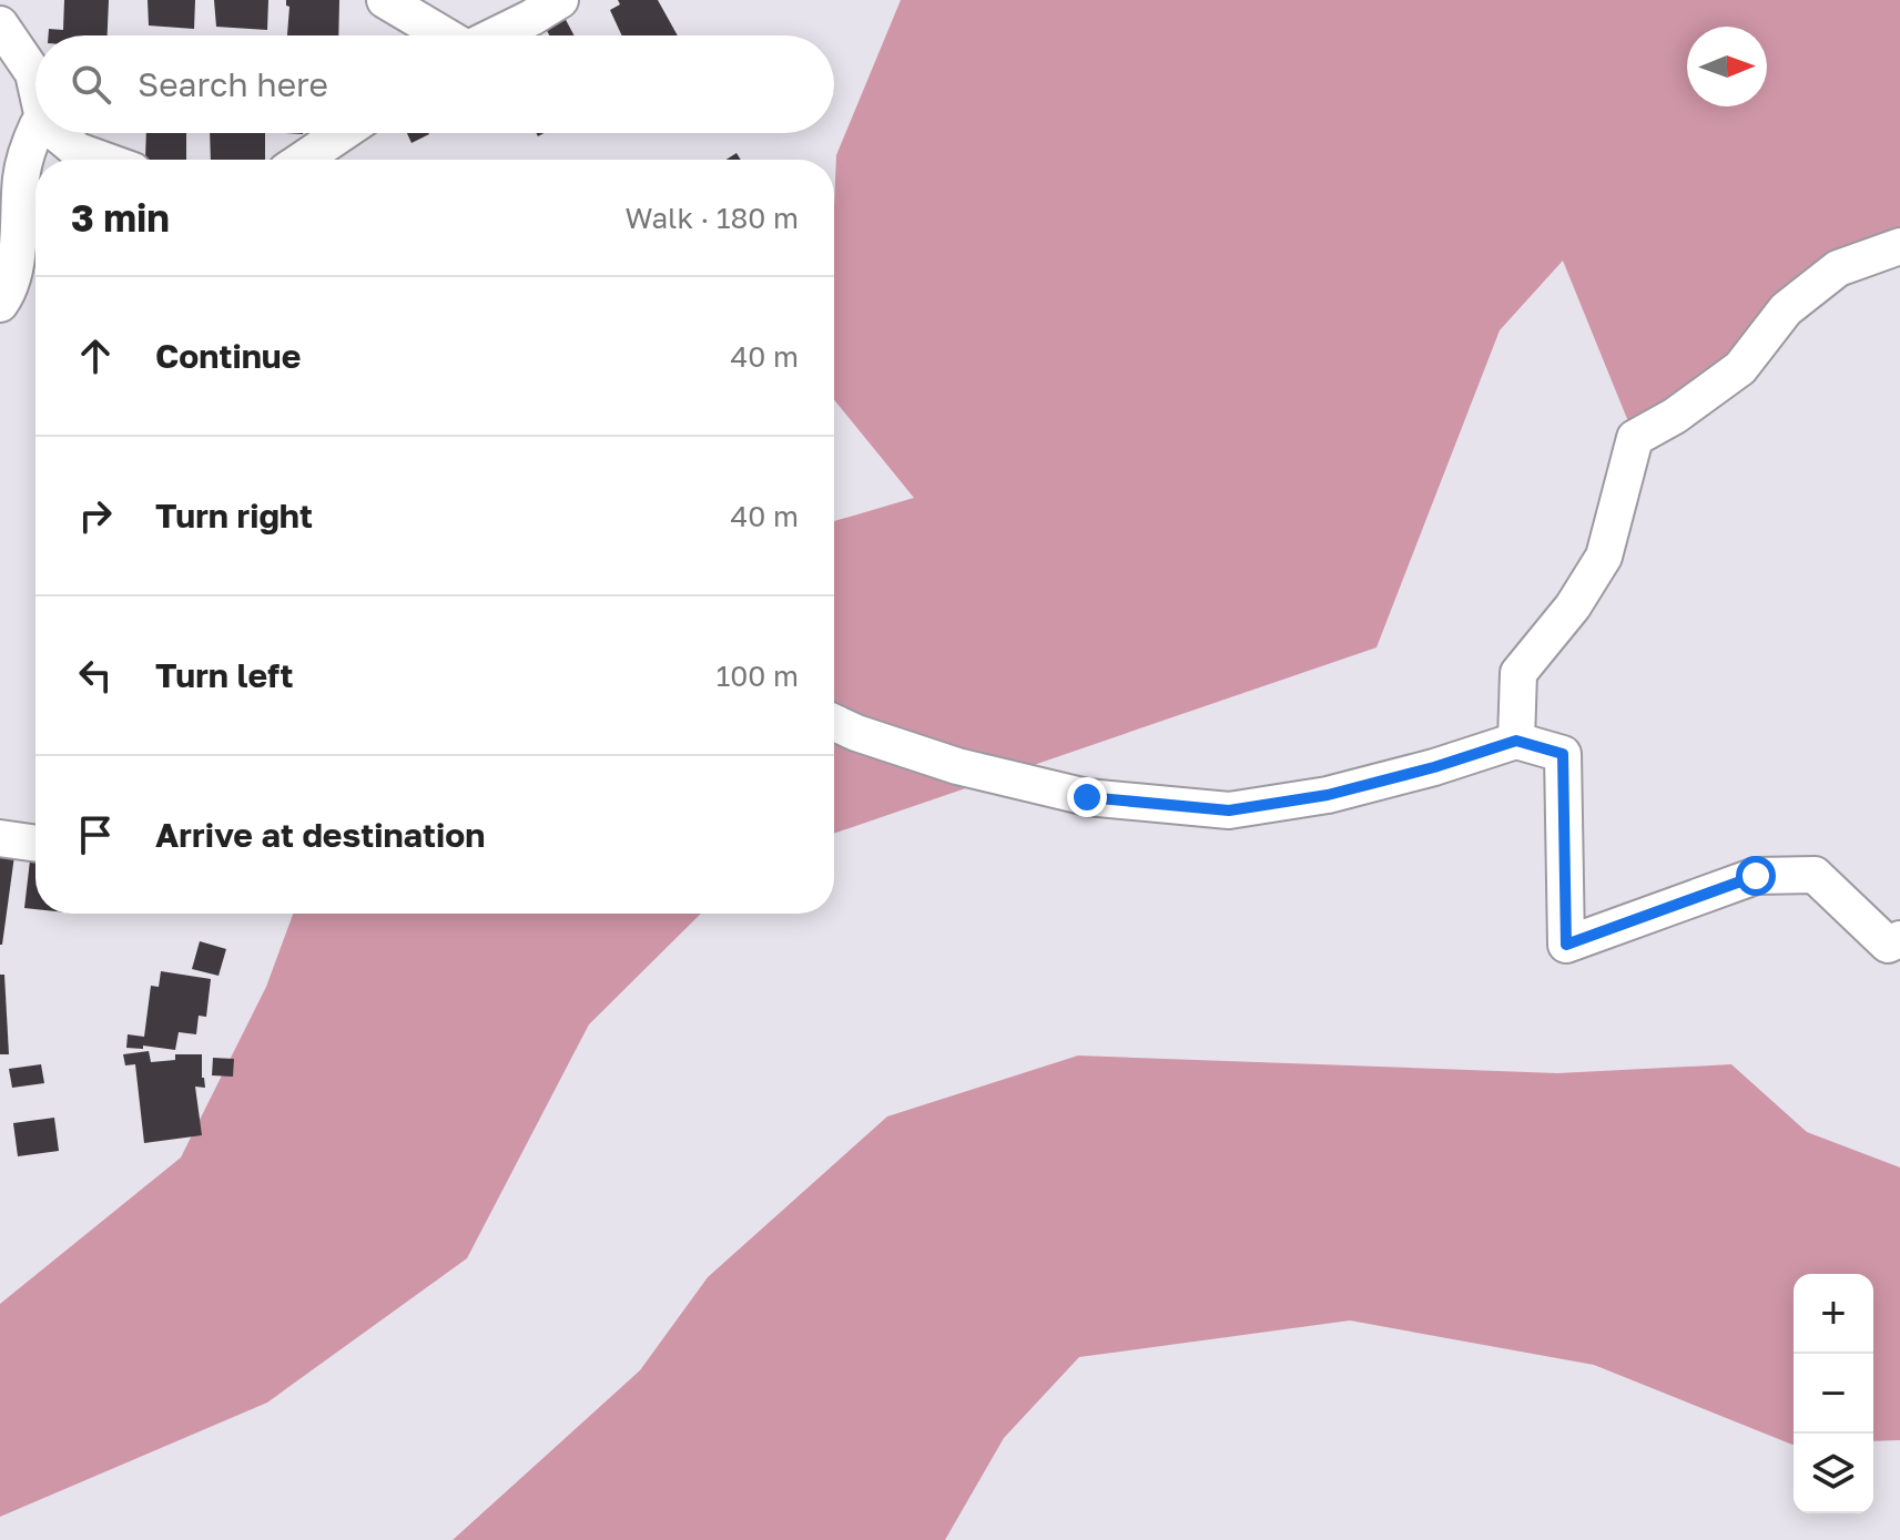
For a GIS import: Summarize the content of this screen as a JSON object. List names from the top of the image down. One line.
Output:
{"north":"right","page":{"search":"Search here","heading":["3 min","Walk · 180 m"],"list":[["Continue","40 m"],["Turn right","40 m"],["Turn left","100 m"],"Arrive at destination"],"map_buttons":["+","−"]}}
